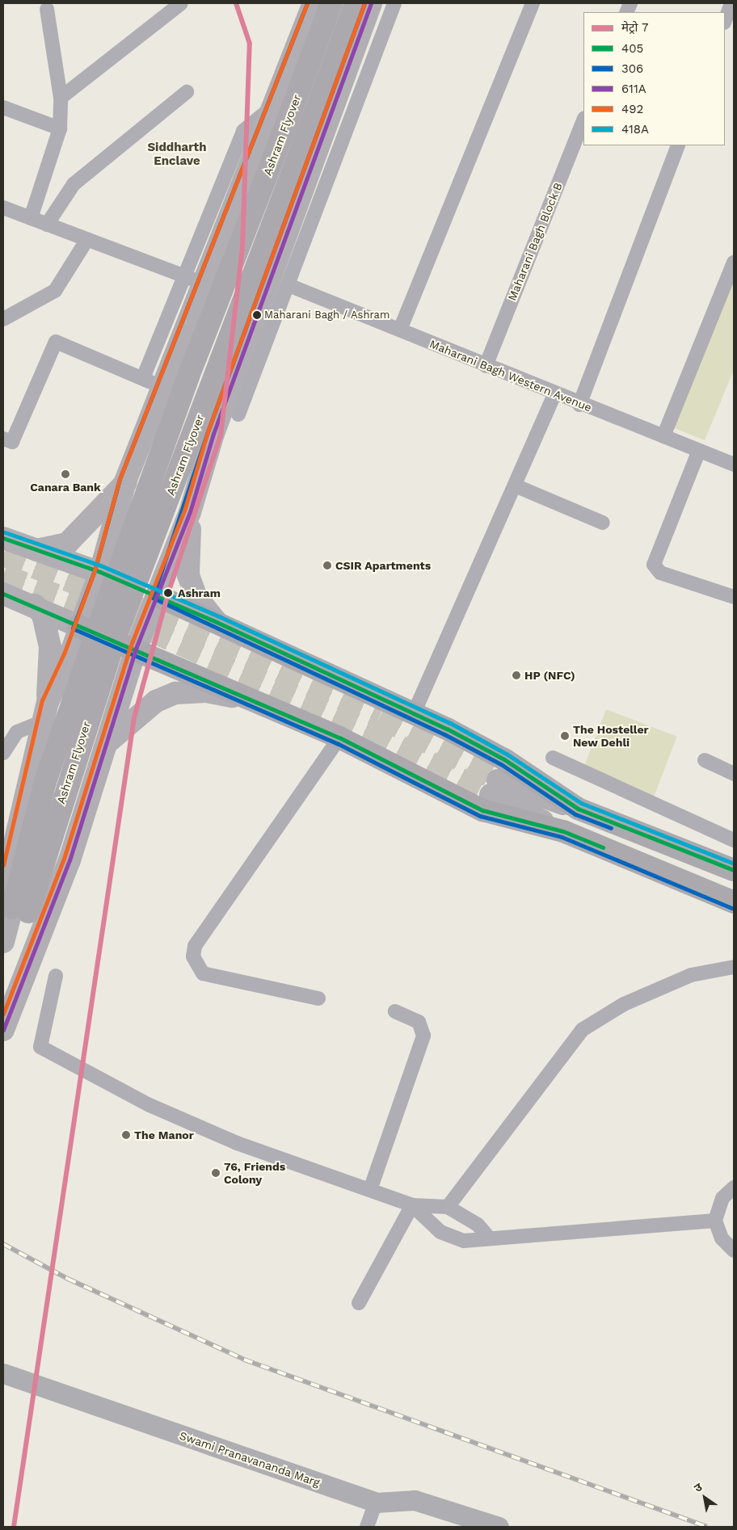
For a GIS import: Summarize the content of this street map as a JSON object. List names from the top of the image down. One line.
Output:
{"streets":{"highway":["Ashram Flyover"],"street":["Maharani Bagh Block B","Maharani Bagh Western Avenue","Swami Pranavananda Marg"]},"crossings":[["Maharani Bagh Block B","Maharani Bagh Western Avenue"]],"districts":["Siddharth Enclave"],"places":["Maharani Bagh / Ashram","Canara Bank","CSIR Apartments","Ashram","HP (NFC)","The Hosteller New Dehli","The Manor","76, Friends Colony"],"lines":["metro line 7","transit line 306","transit line 611A","transit line 492","transit line 418A","transit line 405"],"legend":["मेट्रो 7","405","306","611A","492","418A"],"north":"top left"}
